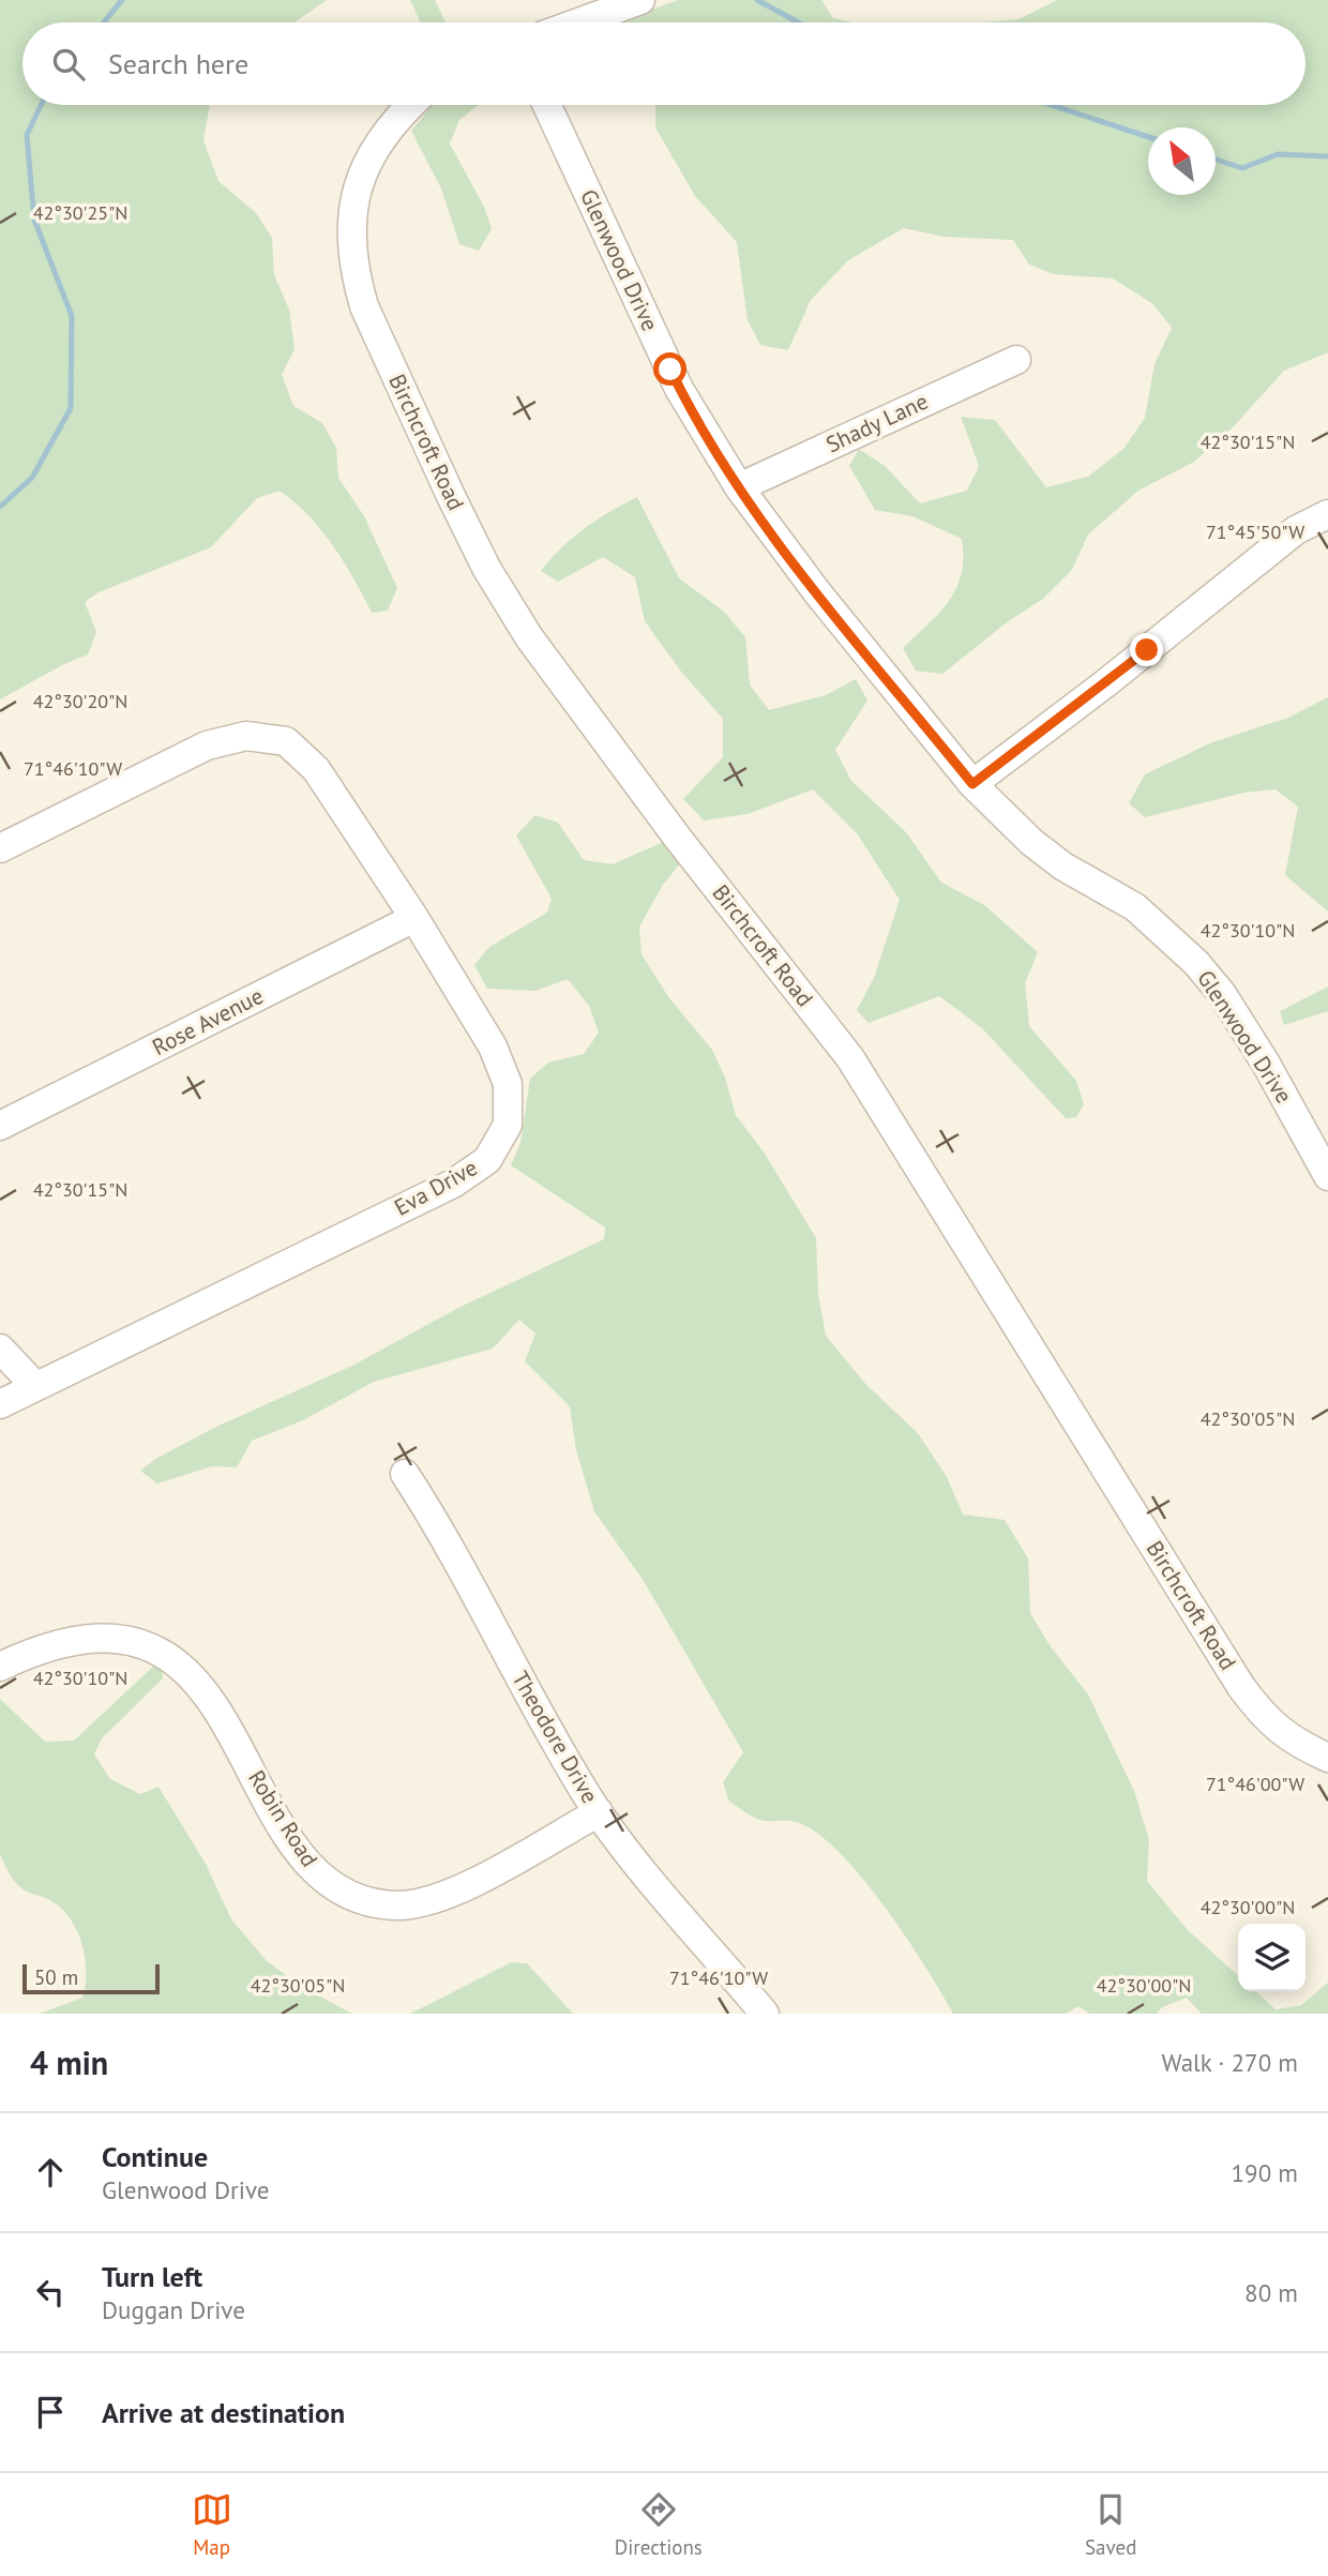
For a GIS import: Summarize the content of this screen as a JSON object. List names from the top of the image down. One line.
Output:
{"streets":{"street":["Glenwood Drive","Shady Lane","Birchcroft Road","Rose Avenue","Eva Drive","Theodore Drive","Robin Road"]},"crossings":[["Glenwood Drive","Shady Lane"],["Rose Avenue","Eva Drive"],["Theodore Drive","Robin Road"]],"scale_bar":"50 m","north":"top left","page":{"search":"Search here","scale":"50 m","heading":["4 min","Walk · 270 m"],"list":[["Continue","Glenwood Drive","190 m"],["Turn left","Duggan Drive","80 m"],"Arrive at destination"],"nav":["Map","Directions","Saved"]},"coordinates":["42°30'25\"N","42°30'15\"N","71°45'50\"W","42°30'20\"N","71°46'10\"W","42°30'10\"N","42°30'05\"N","71°46'00\"W","42°30'00\"N"]}
